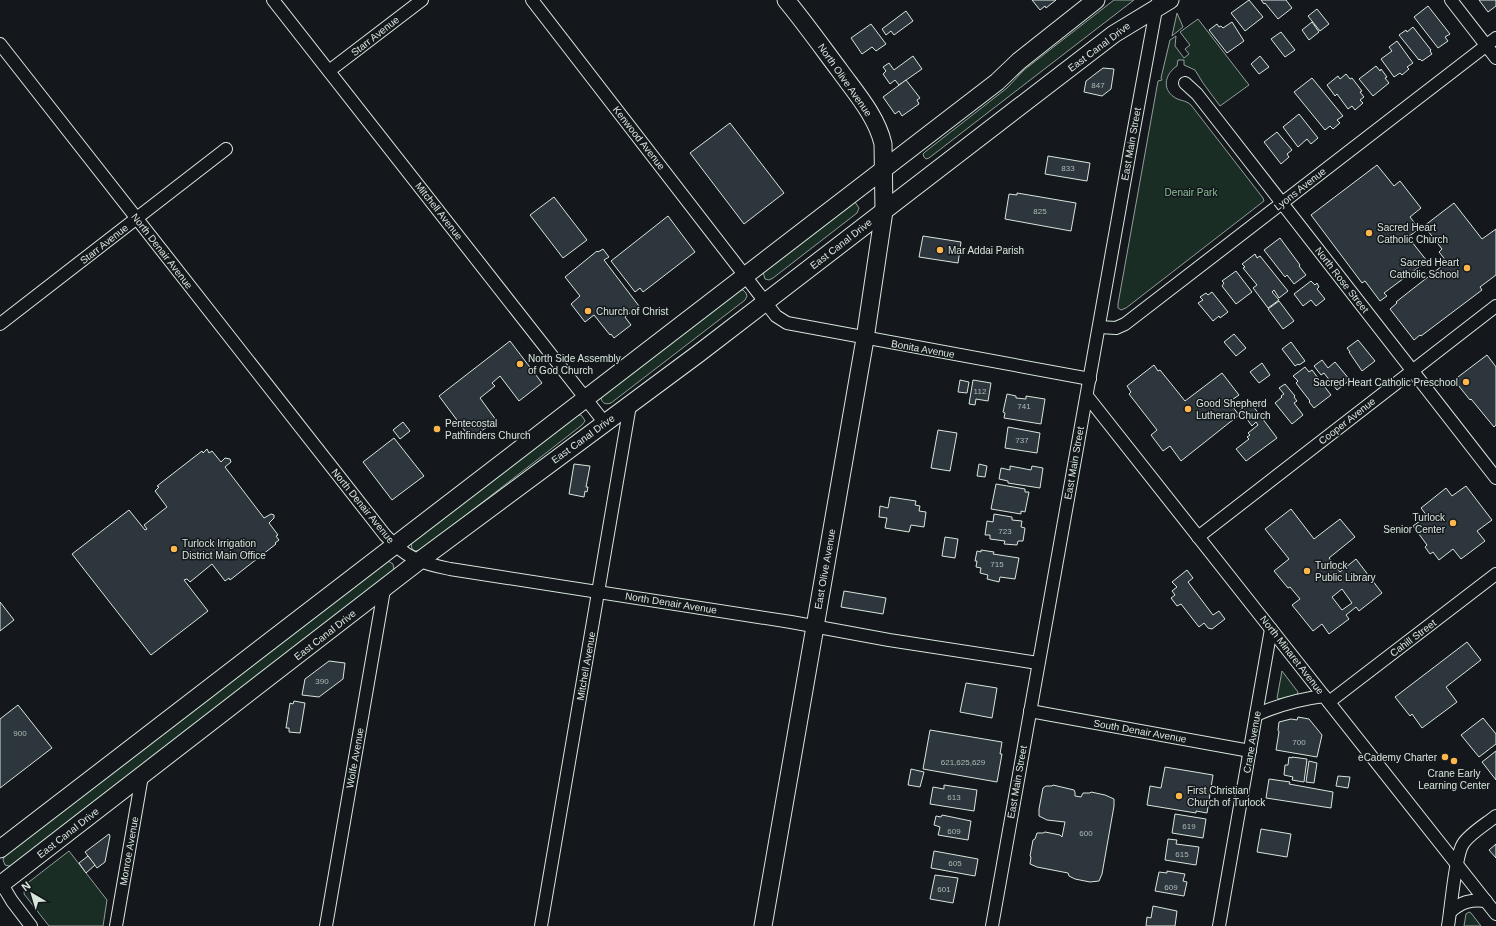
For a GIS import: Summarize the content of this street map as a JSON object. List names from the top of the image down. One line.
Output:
{"streets":{"main road":["East Canal Drive","North Olive Avenue","East Olive Avenue"],"street":["Starr Avenue","Kenwood Avenue","East Main Street","Lyons Avenue","Mitchell Avenue","North Denair Avenue","North Rose Street","Bonita Avenue","Cooper Avenue","Cahill Street","North Minaret Avenue","South Denair Avenue","Crane Avenue","Wolfe Avenue","Monroe Avenue"]},"crossings":[["Starr Avenue","Mitchell Avenue"],["Starr Avenue","North Denair Avenue"],["East Canal Drive","North Olive Avenue"],["East Canal Drive","Kenwood Avenue"],["East Canal Drive","East Main Street"],["East Canal Drive","Mitchell Avenue"],["East Canal Drive","North Denair Avenue"],["East Canal Drive","Bonita Avenue"],["East Canal Drive","East Olive Avenue"],["East Canal Drive","Wolfe Avenue"],["East Canal Drive","Monroe Avenue"],["North Olive Avenue","East Olive Avenue"],["Kenwood Avenue","Bonita Avenue"],["East Main Street","Lyons Avenue"],["East Main Street","North Denair Avenue"],["East Main Street","Bonita Avenue"],["East Main Street","North Minaret Avenue"],["East Main Street","South Denair Avenue"],["Lyons Avenue","North Rose Street"],["Mitchell Avenue","North Denair Avenue"],["North Denair Avenue","East Olive Avenue"],["North Rose Street","Cooper Avenue"],["Bonita Avenue","East Olive Avenue"],["Cooper Avenue","North Minaret Avenue"],["Cahill Street","North Minaret Avenue"],["North Minaret Avenue","Crane Avenue"],["South Denair Avenue","Crane Avenue"]],"parks":["Denair Park"],"places":["Sacred Heart Catholic Church","Mar Addai Parish","Sacred Heart Catholic School","Church of Christ","North Side Assembly of God Church","Sacred Heart Catholic Preschool","Good Shepherd Lutheran Church","Pentecostal Pathfinders Church","Turlock Senior Center","Turlock Irrigation District Main Office","Turlock Public Library","eCademy Charter","Crane Early Learning Center","First Christian Church of Turlock"],"house_numbers":["847","833","825","112","741","737","723","715","390","900","700","621,625,629","613","619","609","600","615","605","609","601"],"north":"top left"}
